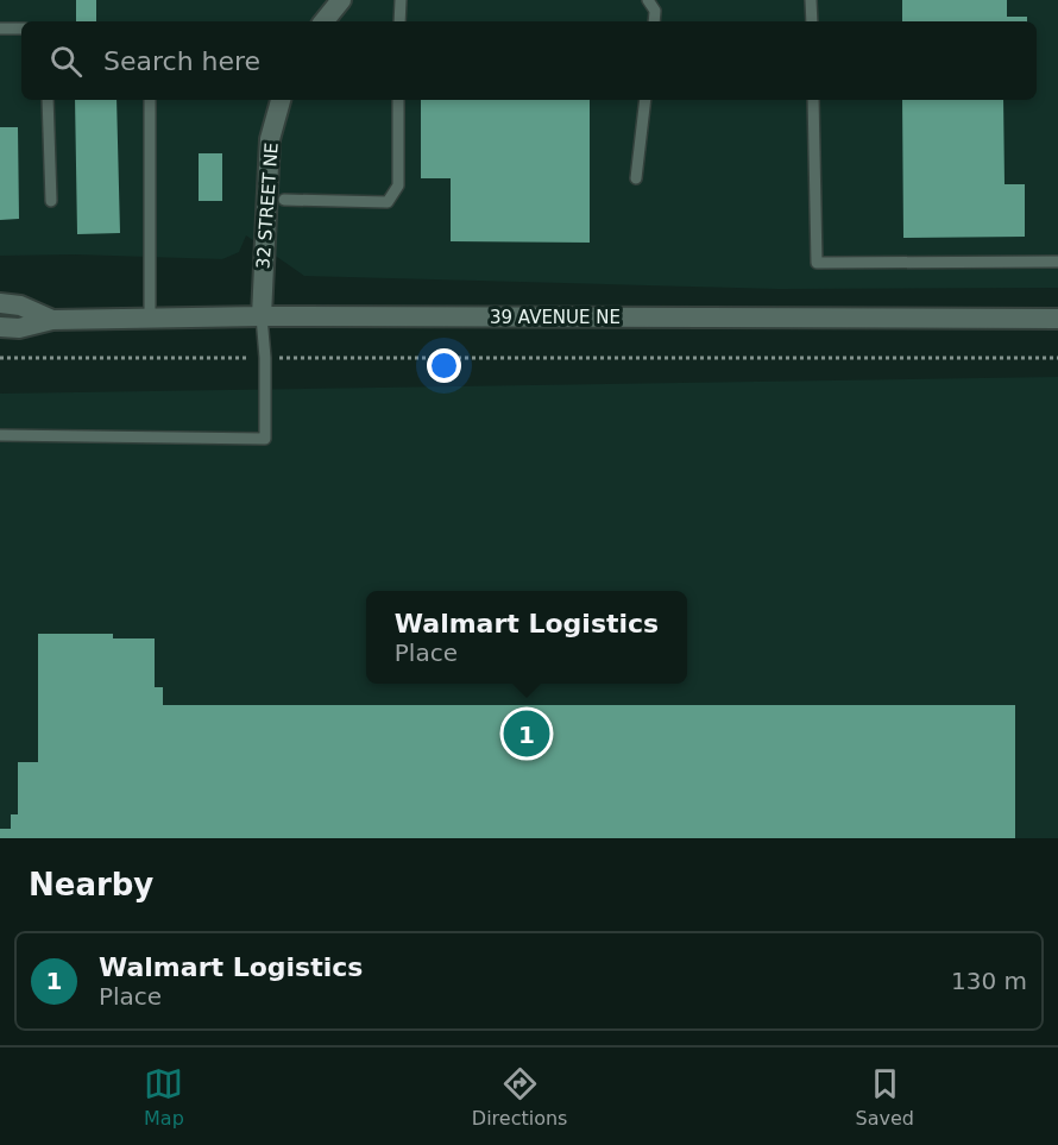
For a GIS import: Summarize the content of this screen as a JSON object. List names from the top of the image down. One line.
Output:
{"streets":{"street":["32 STREET NE","39 AVENUE NE"]},"crossings":[["32 STREET NE","39 AVENUE NE"]],"page":{"search":"Search here","popup":["Walmart Logistics","Place"],"pins":"1","heading":"Nearby","list":[{"mark":"1","name":"Walmart Logistics","note":"Place","value":"130 m"}],"nav":["Map","Directions","Saved"]}}
